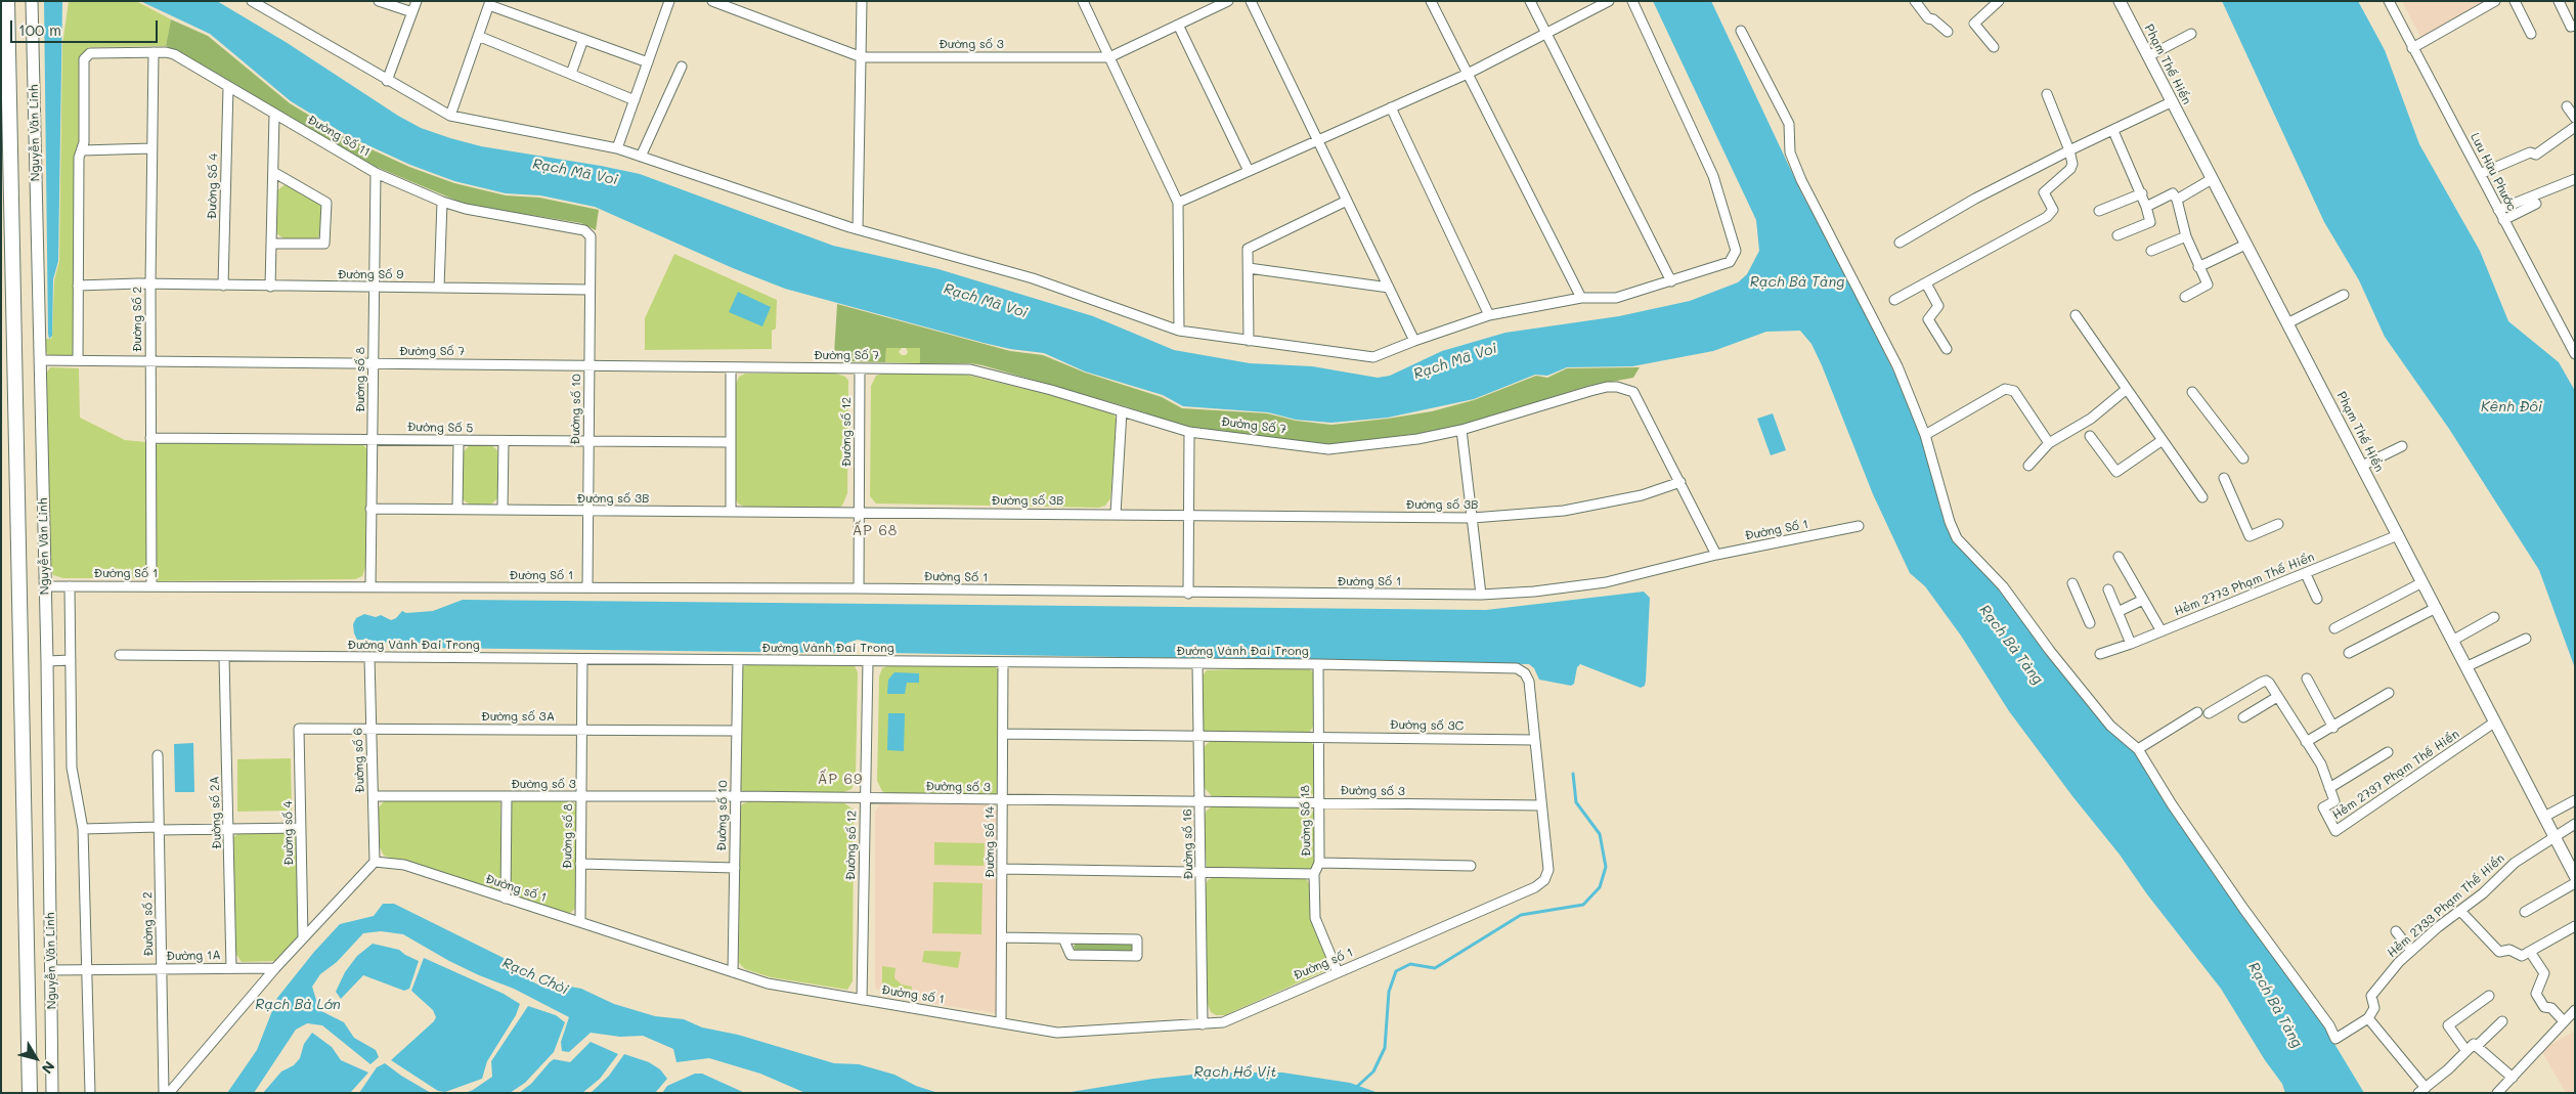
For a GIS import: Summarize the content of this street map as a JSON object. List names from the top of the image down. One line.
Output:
{"streets":{"highway":["Nguyễn Văn Linh"],"main road":["Phạm Thế Hiển"],"street":["Đường số 3","Đường Số 11","Lưu Hữu Phước","Đường Số 4","Đường Số 9","Đường Số 2","Đường Số 7","Đường số 8","Đường số 10","Đường Số 5","Đường số 12","Đường số 3B","Đường Số 1","Hẻm 2773 Phạm Thế Hiển","Đường Vành Đai Trong","Đường số 3A","Đường số 3C","Đường số 6","Hẻm 2737 Phạm Thế Hiển","Đường số 2A","Đường Số 18","Đường số 4","Đường Số 14","Đường số 16","Đường số 1","Hẻm 2733 Phạm Thế Hiển","Đường số 2","Đường 1A"]},"crossings":[["Đường số 3","Đường số 8"],["Đường số 3","Đường số 10"],["Đường số 3","Đường số 12"],["Đường số 3","Đường số 6"],["Đường số 3","Đường Số 18"],["Đường số 3","Đường Số 14"],["Đường số 3","Đường số 16"],["Đường số 3","Đường số 1"],["Phạm Thế Hiển","Hẻm 2773 Phạm Thế Hiển"],["Phạm Thế Hiển","Hẻm 2737 Phạm Thế Hiển"],["Phạm Thế Hiển","Hẻm 2733 Phạm Thế Hiển"],["Nguyễn Văn Linh","Đường Số 7"],["Nguyễn Văn Linh","Đường Số 1"],["Nguyễn Văn Linh","Đường 1A"],["Đường Số 11","Đường Số 4"],["Đường Số 11","Đường Số 2"],["Đường Số 11","Đường số 8"],["Đường Số 11","Đường số 10"],["Đường Số 4","Đường Số 9"],["Đường Số 9","Đường Số 2"],["Đường Số 9","Đường số 8"],["Đường Số 9","Đường số 10"],["Đường Số 2","Đường Số 7"],["Đường Số 2","Đường Số 5"],["Đường Số 2","Đường Số 1"],["Đường Số 7","Đường số 8"],["Đường Số 7","Đường số 10"],["Đường Số 7","Đường số 12"],["Đường Số 7","Đường số 3B"],["Đường số 8","Đường Số 5"],["Đường số 8","Đường số 3B"],["Đường số 8","Đường Số 1"],["Đường số 8","Đường Vành Đai Trong"],["Đường số 8","Đường số 3A"],["Đường số 8","Đường số 1"],["Đường số 10","Đường Số 5"],["Đường số 10","Đường số 3B"],["Đường số 10","Đường Số 1"],["Đường số 10","Đường Vành Đai Trong"],["Đường số 10","Đường số 3A"],["Đường số 10","Đường số 1"],["Đường số 12","Đường số 3B"],["Đường số 12","Đường Số 1"],["Đường số 12","Đường Vành Đai Trong"],["Đường số 12","Đường số 1"],["Đường Vành Đai Trong","Đường số 6"],["Đường Vành Đai Trong","Đường số 2A"],["Đường Vành Đai Trong","Đường Số 18"],["Đường Vành Đai Trong","Đường Số 14"],["Đường Vành Đai Trong","Đường số 16"],["Đường Vành Đai Trong","Đường số 1"],["Đường số 3A","Đường số 6"],["Đường số 3A","Đường số 4"],["Đường số 3C","Đường Số 18"],["Đường số 3C","Đường số 1"],["Đường số 6","Đường số 1"],["Đường số 2A","Đường 1A"],["Đường Số 18","Đường số 1"],["Đường Số 14","Đường số 1"],["Đường số 16","Đường số 1"],["Đường số 2","Đường 1A"]],"districts":["ẤP 68","ẤP 69"],"water":["Rạch Mã Voi","Rạch Bà Tàng","Kênh Đôi","Rạch Chòi","Rạch Bà Lớn","Rạch Hồ Vịt"],"scale_bar":"100 m","north":"bottom right"}
